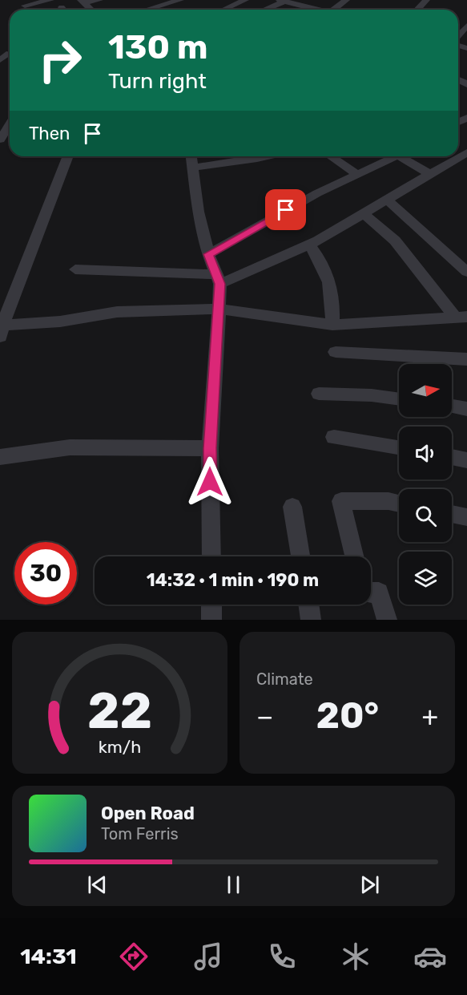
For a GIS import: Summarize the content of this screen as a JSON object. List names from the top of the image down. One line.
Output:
{"north":"right","page":{"turn":["130 m","Turn right"],"then":"Then","limit":"30","trip":"14:32 · 1 min · 190 m","tile":"Climate","heat":["−","20°","+"],"song":["Open Road","Tom Ferris"],"tabs":"14:31","gauge":["22","km/h"]}}
